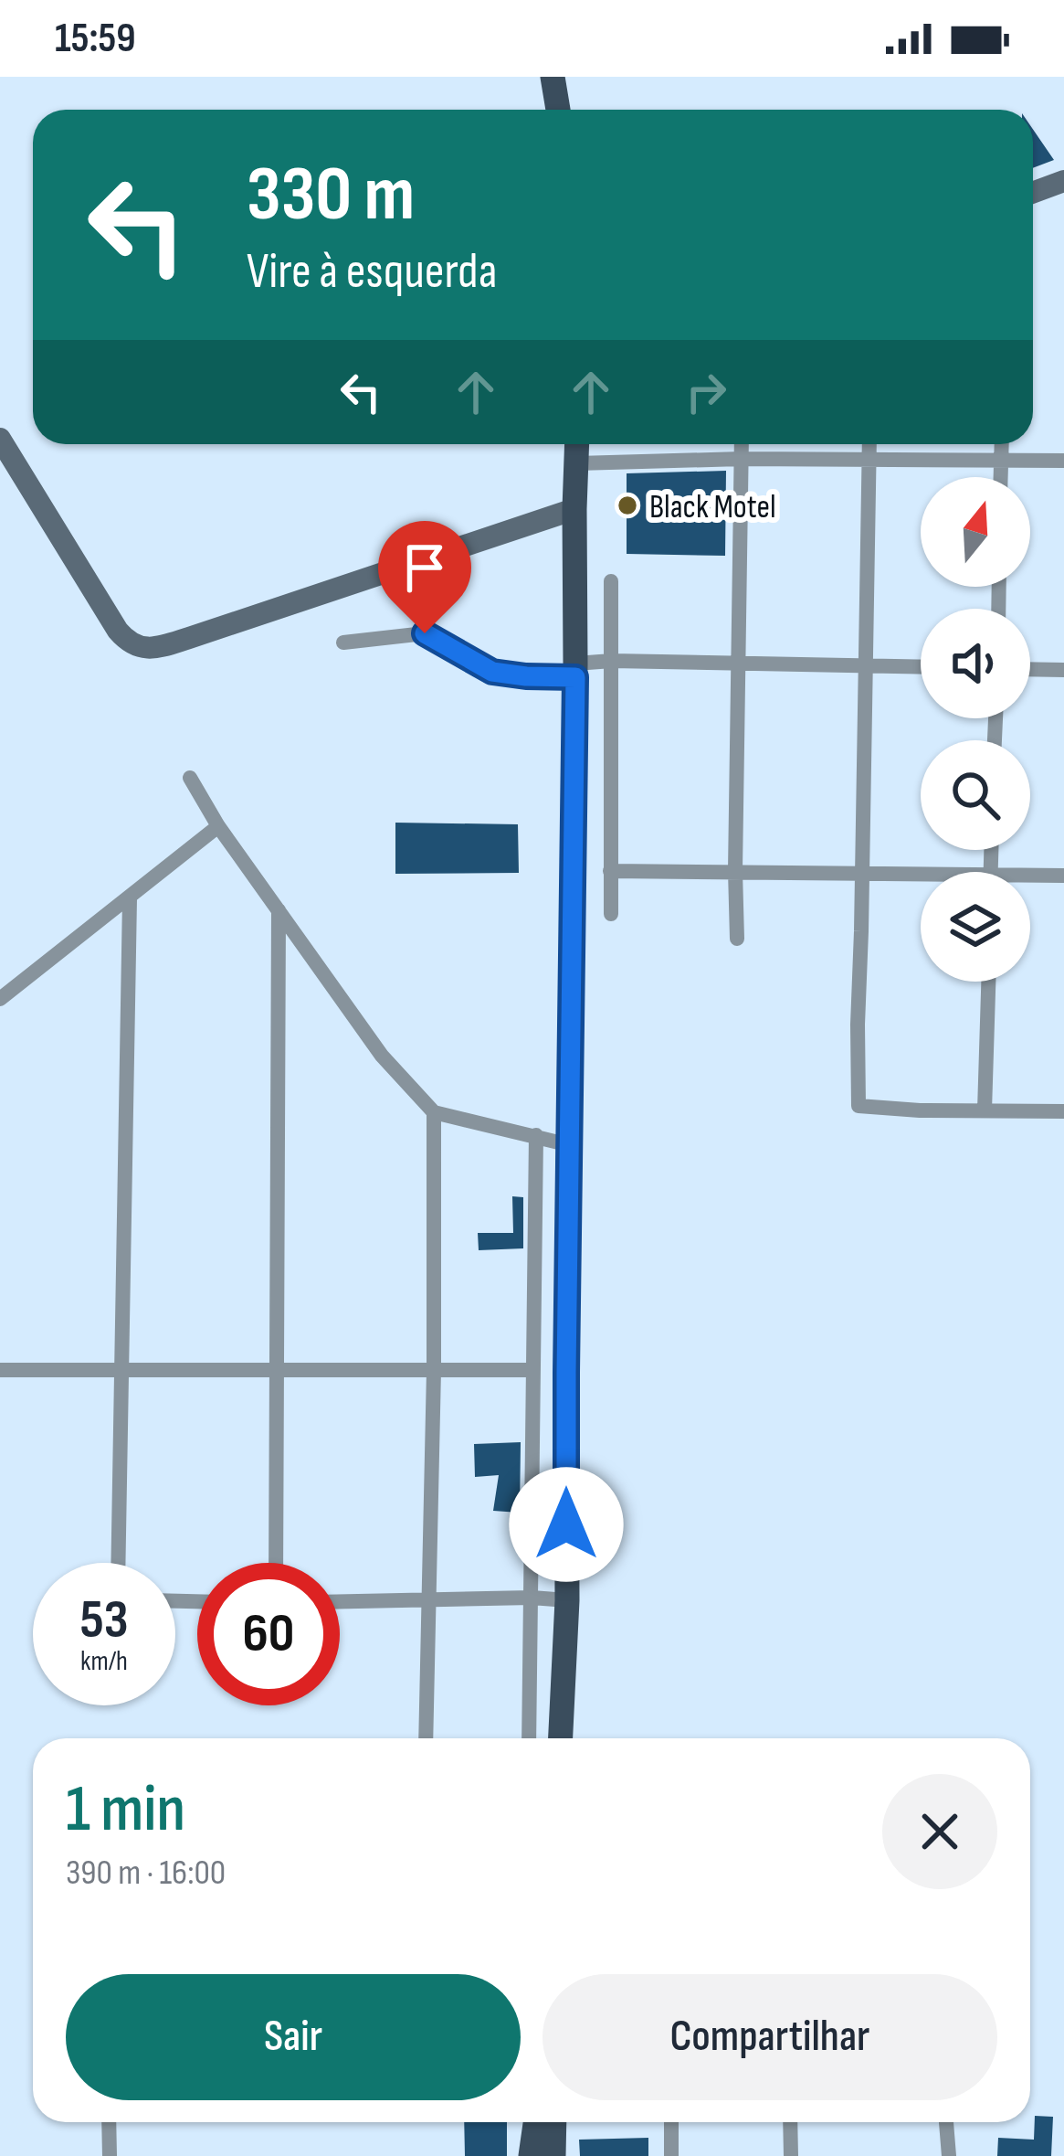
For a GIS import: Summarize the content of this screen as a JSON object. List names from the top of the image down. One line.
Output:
{"places":["Black Motel"],"north":"top","page":{"status":"15:59","turn":["330 m","Vire à esquerda"],"speed":"53 km/h","limit":"60","heading":["1 min","390 m · 16:00"],"buttons":["Sair","Compartilhar"]}}
